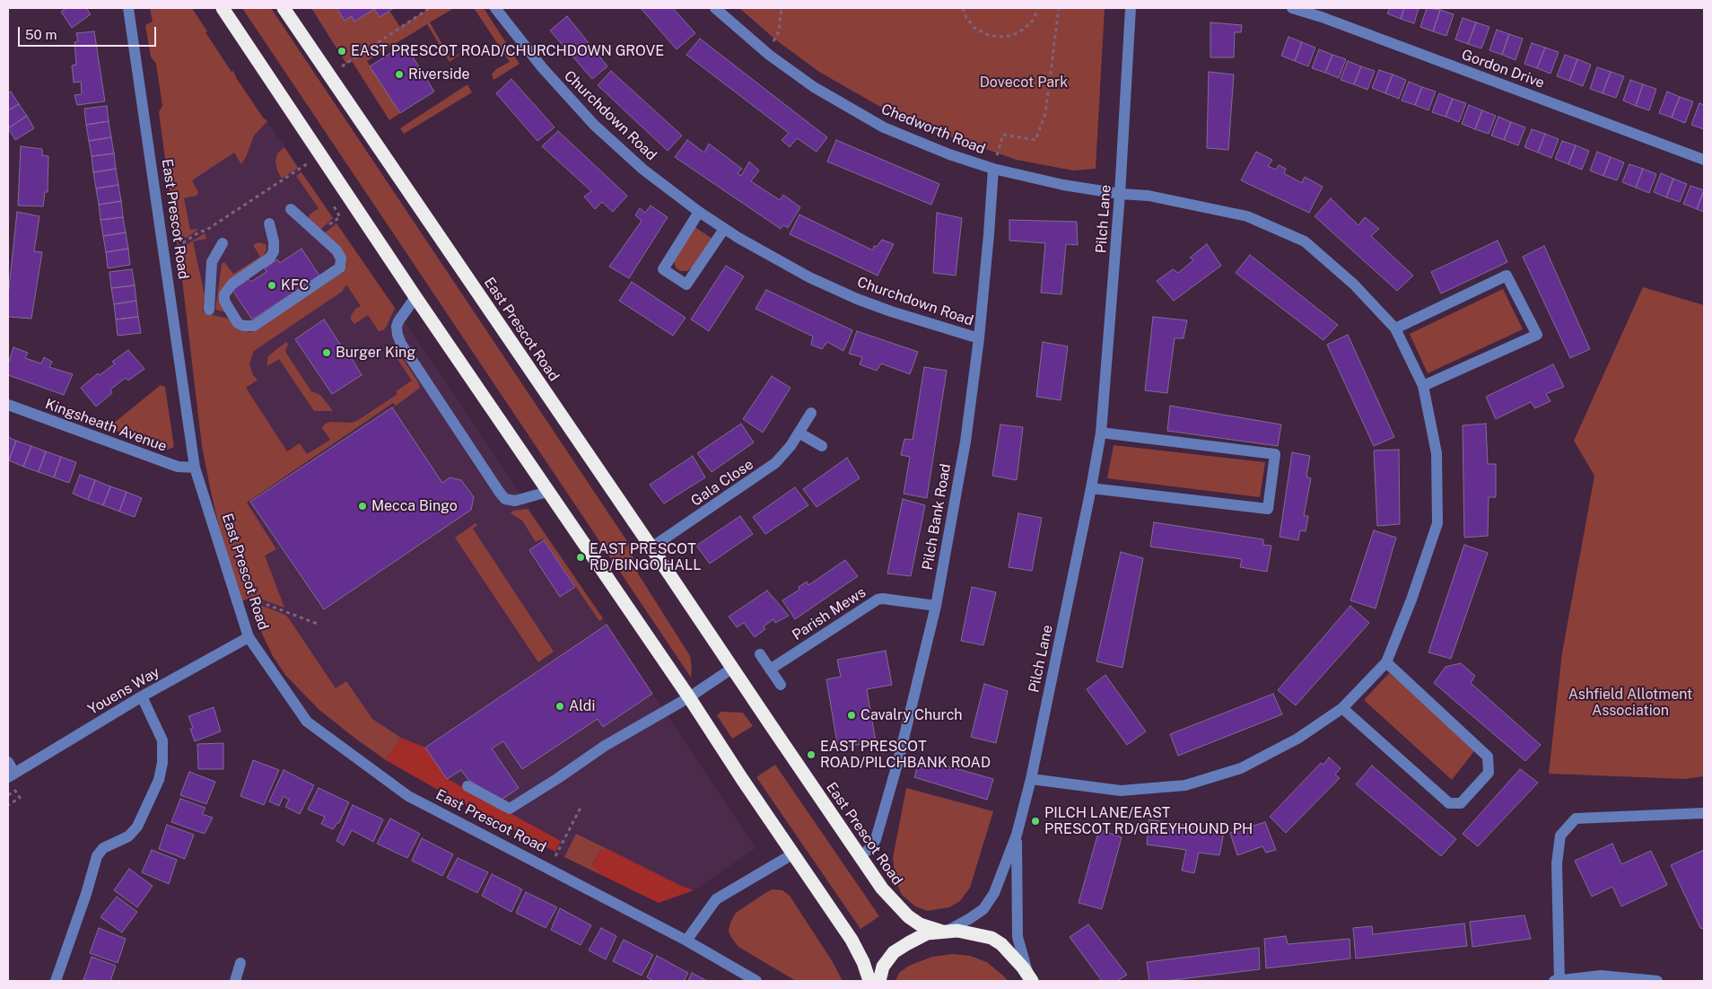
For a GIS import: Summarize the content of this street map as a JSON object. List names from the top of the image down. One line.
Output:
{"streets":{"highway":["East Prescot Road"],"street":["Gordon Drive","Churchdown Road","Chedworth Road","Pilch Lane","Kingsheath Avenue","Gala Close","Pilch Bank Road","Parish Mews","Youens Way"]},"crossings":[["Churchdown Road","Pilch Bank Road"],["Chedworth Road","Pilch Lane"],["Chedworth Road","Pilch Bank Road"],["East Prescot Road","Pilch Lane"],["East Prescot Road","Kingsheath Avenue"],["East Prescot Road","Gala Close"],["East Prescot Road","Pilch Bank Road"],["East Prescot Road","Youens Way"],["Pilch Bank Road","Parish Mews"]],"parks":["Dovecot Park","Ashfield Allotment Association"],"places":["EAST PRESCOT ROAD/CHURCHDOWN GROVE","Riverside","KFC","Burger King","Mecca Bingo","EAST PRESCOT RD/BINGO HALL","Aldi","Cavalry Church","EAST PRESCOT ROAD/PILCHBANK ROAD","PILCH LANE/EAST PRESCOT RD/GREYHOUND PH"],"scale_bar":"50 m"}
